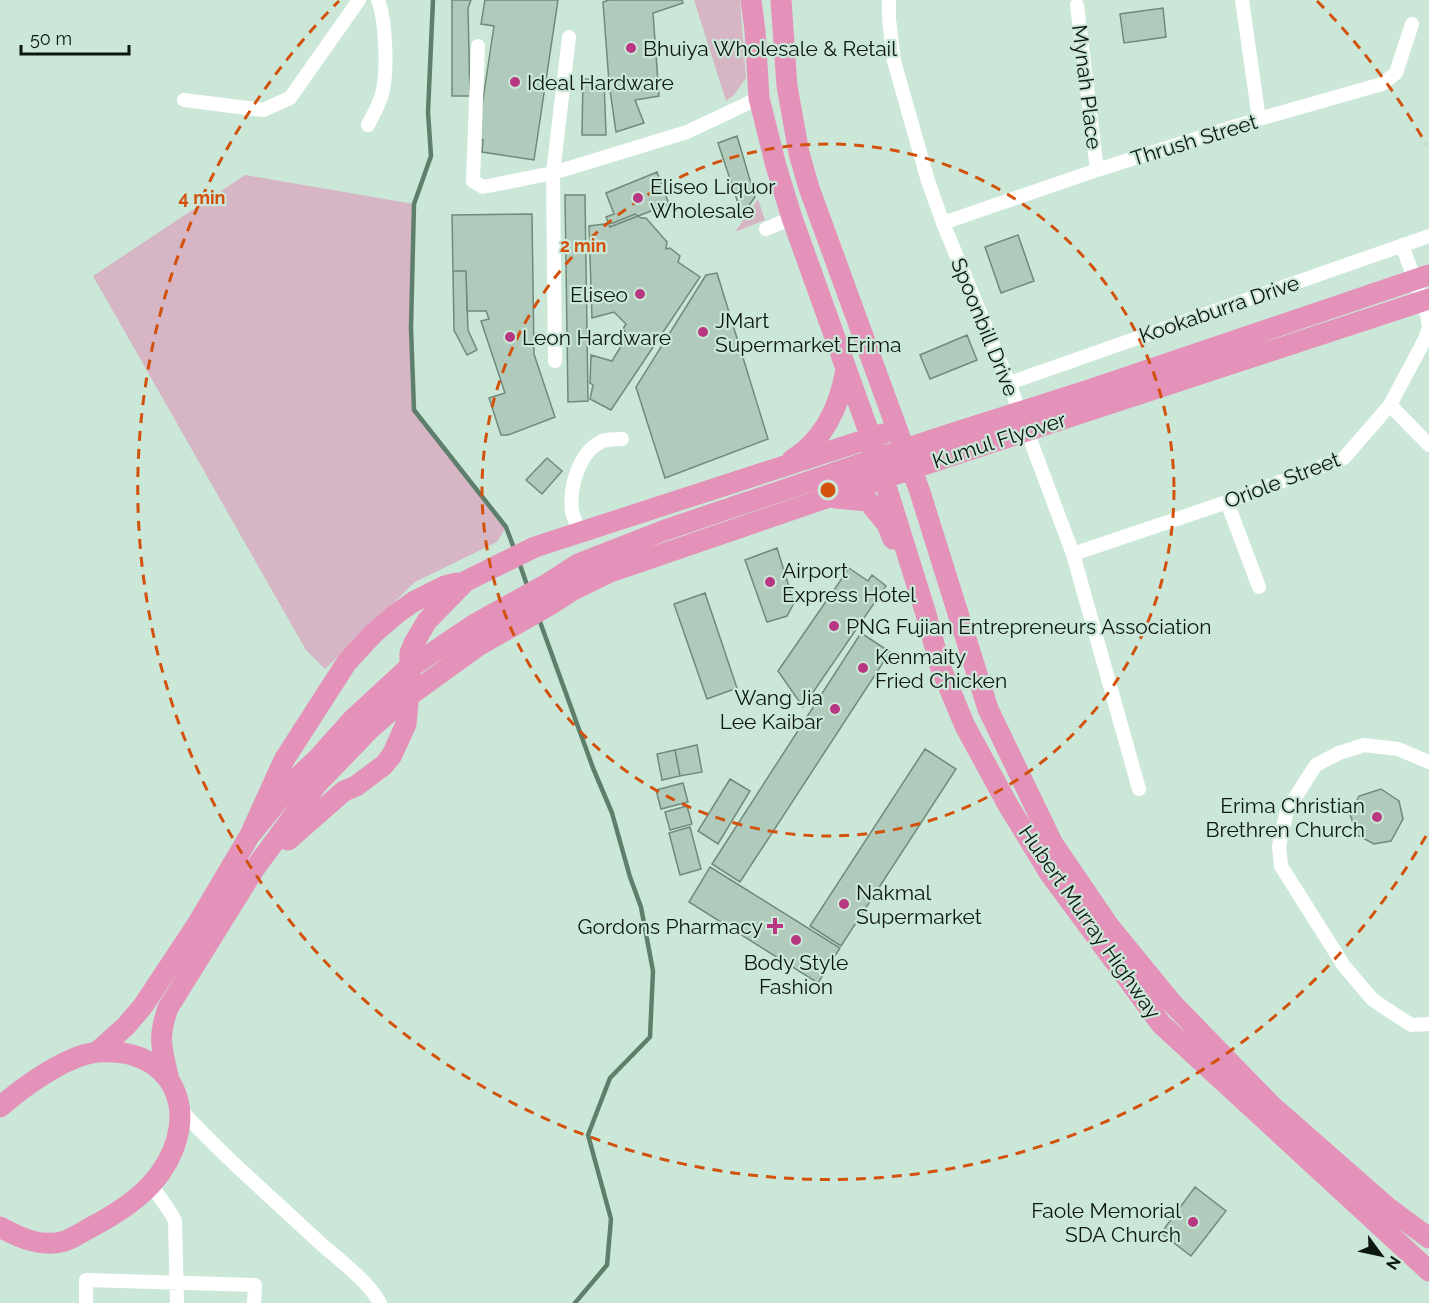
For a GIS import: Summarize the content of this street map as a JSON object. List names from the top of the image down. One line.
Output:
{"streets":{"highway":["Kumul Flyover","Hubert Murray Highway"],"street":["Mynah Place","Thrush Street","Kookaburra Drive","Spoonbill Drive","Oriole Street"]},"crossings":[["Mynah Place","Thrush Street"],["Thrush Street","Spoonbill Drive"],["Kookaburra Drive","Spoonbill Drive"],["Kookaburra Drive","Oriole Street"],["Spoonbill Drive","Oriole Street"]],"places":{"other":["Bhuiya Wholesale & Retail","Ideal Hardware","Eliseo Liquor Wholesale","Eliseo","JMart Supermarket Erima","Leon Hardware","Airport Express Hotel","PNG Fujian Entrepreneurs Association","Kenmaity Fried Chicken","Wang Jia Lee Kaibar","Erima Christian Brethren Church","Nakmal Supermarket","Body Style Fashion","Faole Memorial SDA Church"],"health":["Gordons Pharmacy"]},"scale_bar":"50 m","north":"bottom right","rings":["4 min","2 min"]}
